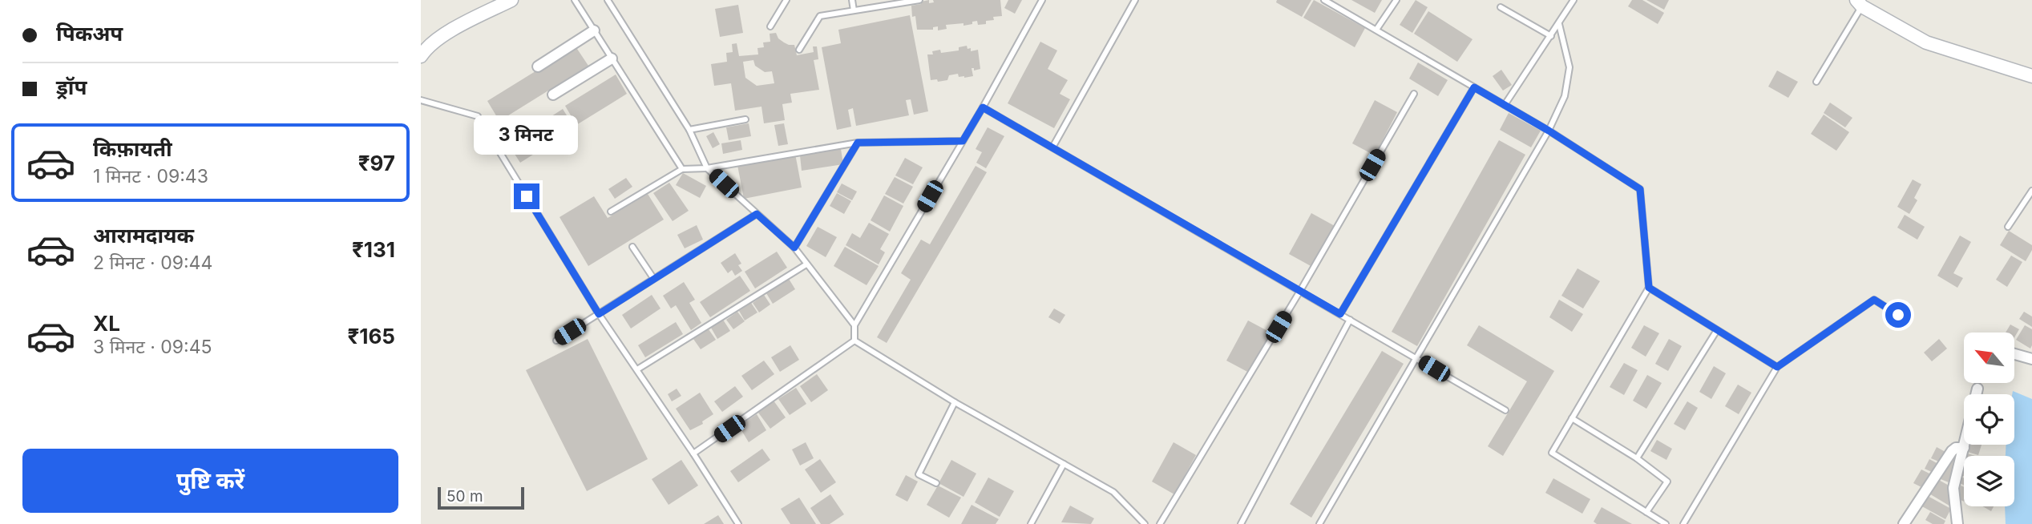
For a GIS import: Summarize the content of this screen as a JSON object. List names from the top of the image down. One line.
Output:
{"scale_bar":"50 m","north":"top left","page":{"banner":["पिकअप","ड्रॉप"],"bubble":"3 मिनट","list":[{"name":"किफ़ायती","note":"1 मिनट · 09:43","value":"₹97"},{"name":"आरामदायक","note":"2 मिनट · 09:44","value":"₹131"},{"name":"XL","note":"3 मिनट · 09:45","value":"₹165"}],"buttons":"पुष्टि करें","scale":"50 m"}}
